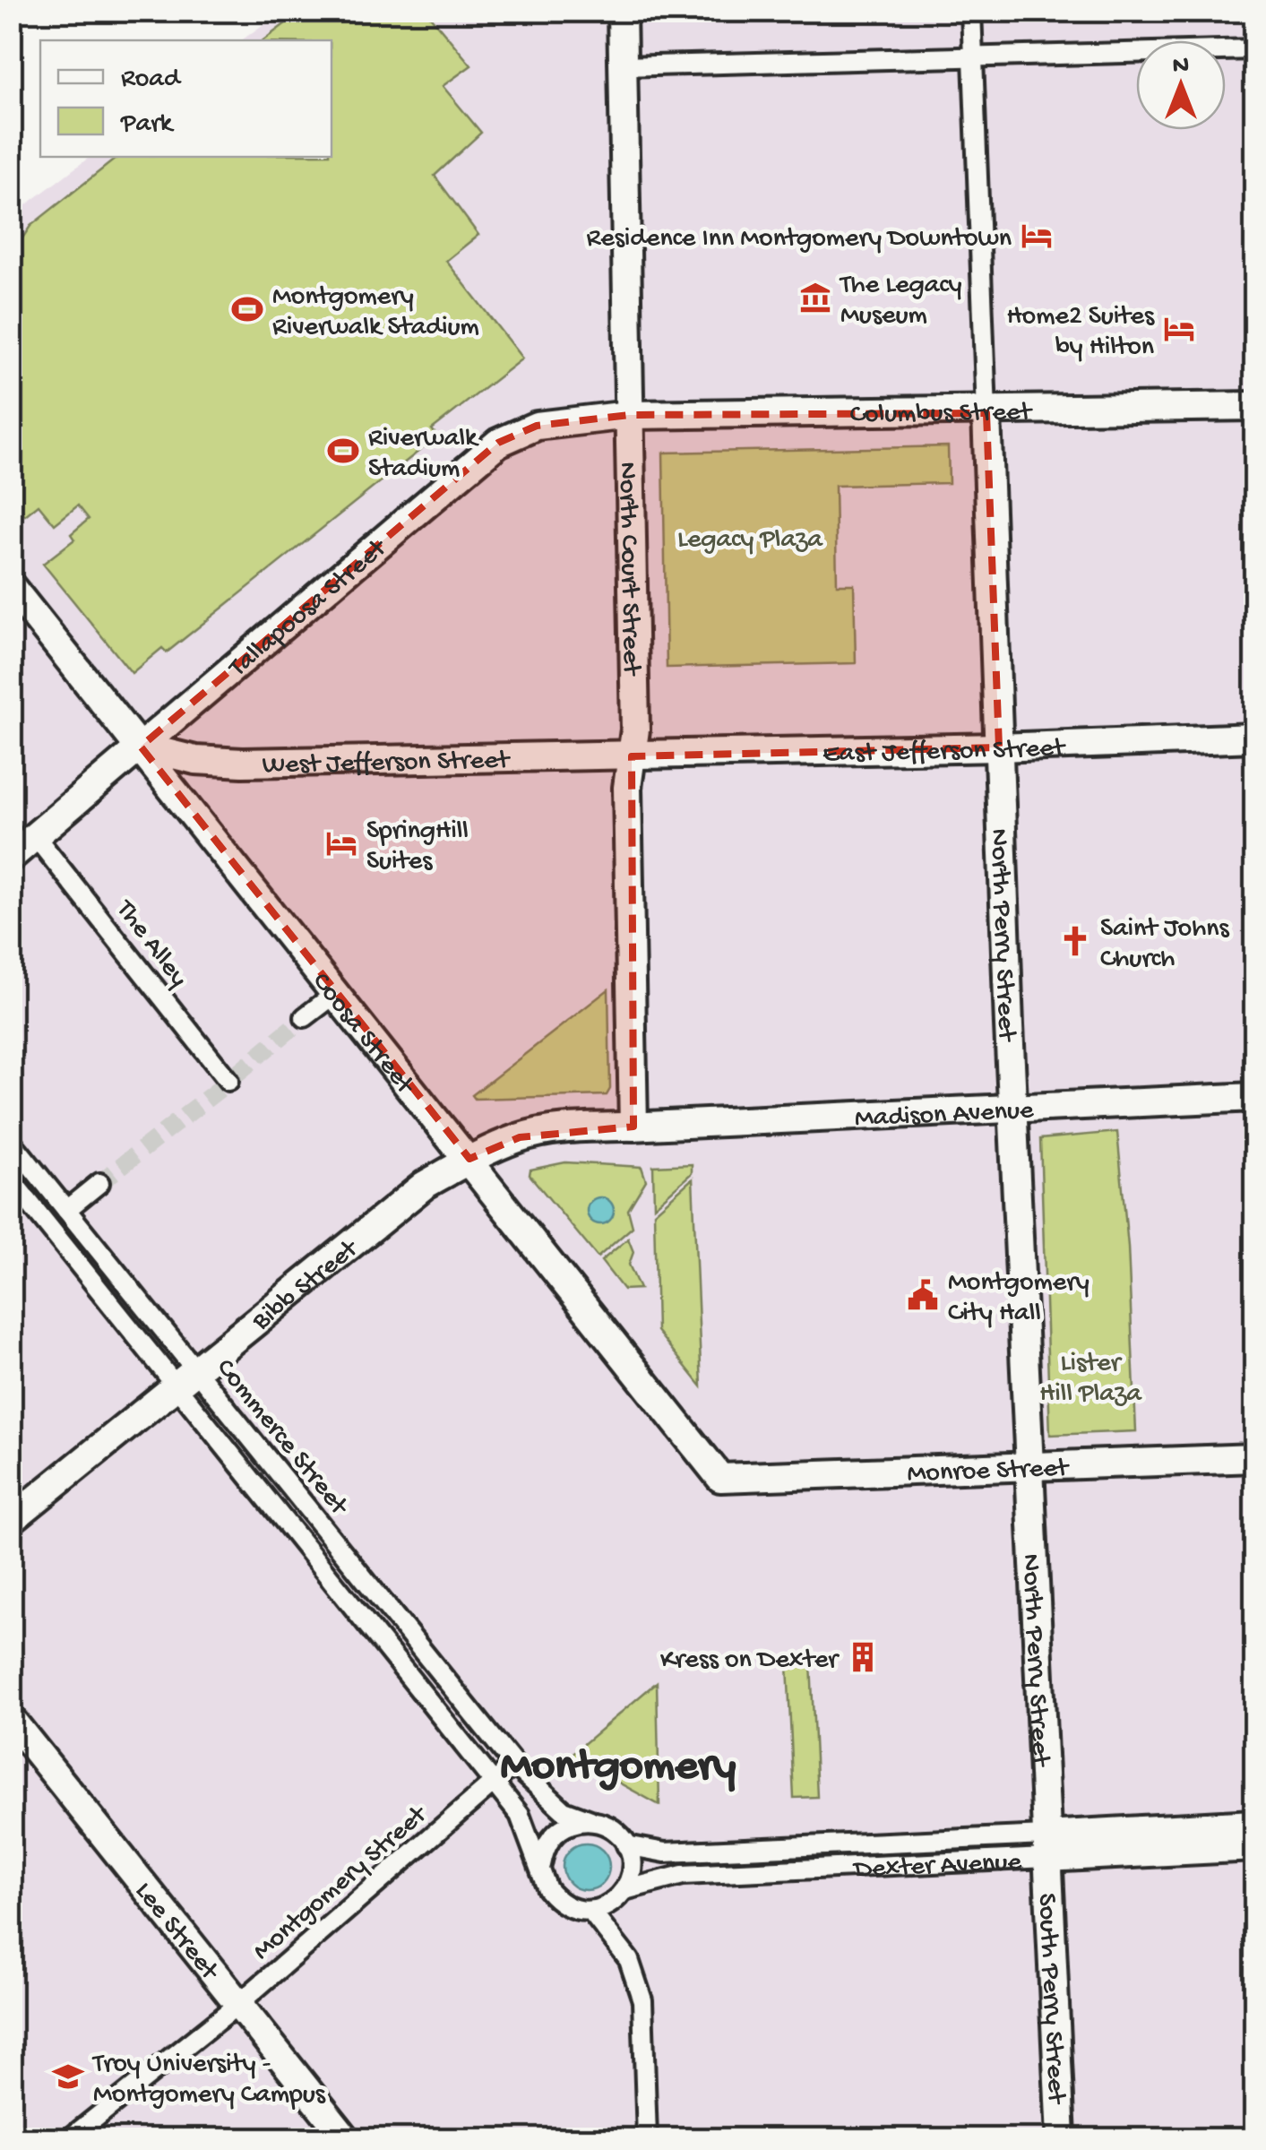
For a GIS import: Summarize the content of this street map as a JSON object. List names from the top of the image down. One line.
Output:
{"streets":{"main road":["Columbus Street","North Court Street","Tallapoosa Street","East Jefferson Street","West Jefferson Street","North Perry Street","Coosa Street","Madison Avenue","Bibb Street","Monroe Street","Dexter Avenue","Lee Street","South Perry Street"],"street":["The Alley","Commerce Street","Montgomery Street"]},"crossings":[["Columbus Street","North Court Street"],["Columbus Street","Tallapoosa Street"],["Columbus Street","North Perry Street"],["North Court Street","Tallapoosa Street"],["North Court Street","East Jefferson Street"],["North Court Street","West Jefferson Street"],["North Court Street","Madison Avenue"],["North Court Street","Bibb Street"],["Tallapoosa Street","West Jefferson Street"],["Tallapoosa Street","The Alley"],["Tallapoosa Street","Coosa Street"],["East Jefferson Street","West Jefferson Street"],["East Jefferson Street","North Perry Street"],["West Jefferson Street","Coosa Street"],["North Perry Street","Madison Avenue"],["North Perry Street","Monroe Street"],["North Perry Street","Dexter Avenue"],["North Perry Street","South Perry Street"],["Coosa Street","Bibb Street"],["Coosa Street","Monroe Street"],["Madison Avenue","Bibb Street"],["Bibb Street","Commerce Street"],["Commerce Street","Dexter Avenue"],["Commerce Street","Montgomery Street"],["Dexter Avenue","South Perry Street"],["Montgomery Street","Lee Street"]],"districts":["Montgomery"],"parks":["Legacy Plaza","Lister Hill Plaza"],"places":{"hotel":["Residence Inn Montgomery Downtown","Home2 Suites by Hilton","SpringHill Suites"],"museum":["The Legacy Museum"],"sports":["Montgomery Riverwalk Stadium","Riverwalk Stadium"],"church":["Saint Johns Church"],"public building":["Montgomery City Hall"],"building":["Kress on Dexter"],"school or university":["Troy University - Montgomery Campus"]},"legend":["Road","Park"],"north":"top"}
